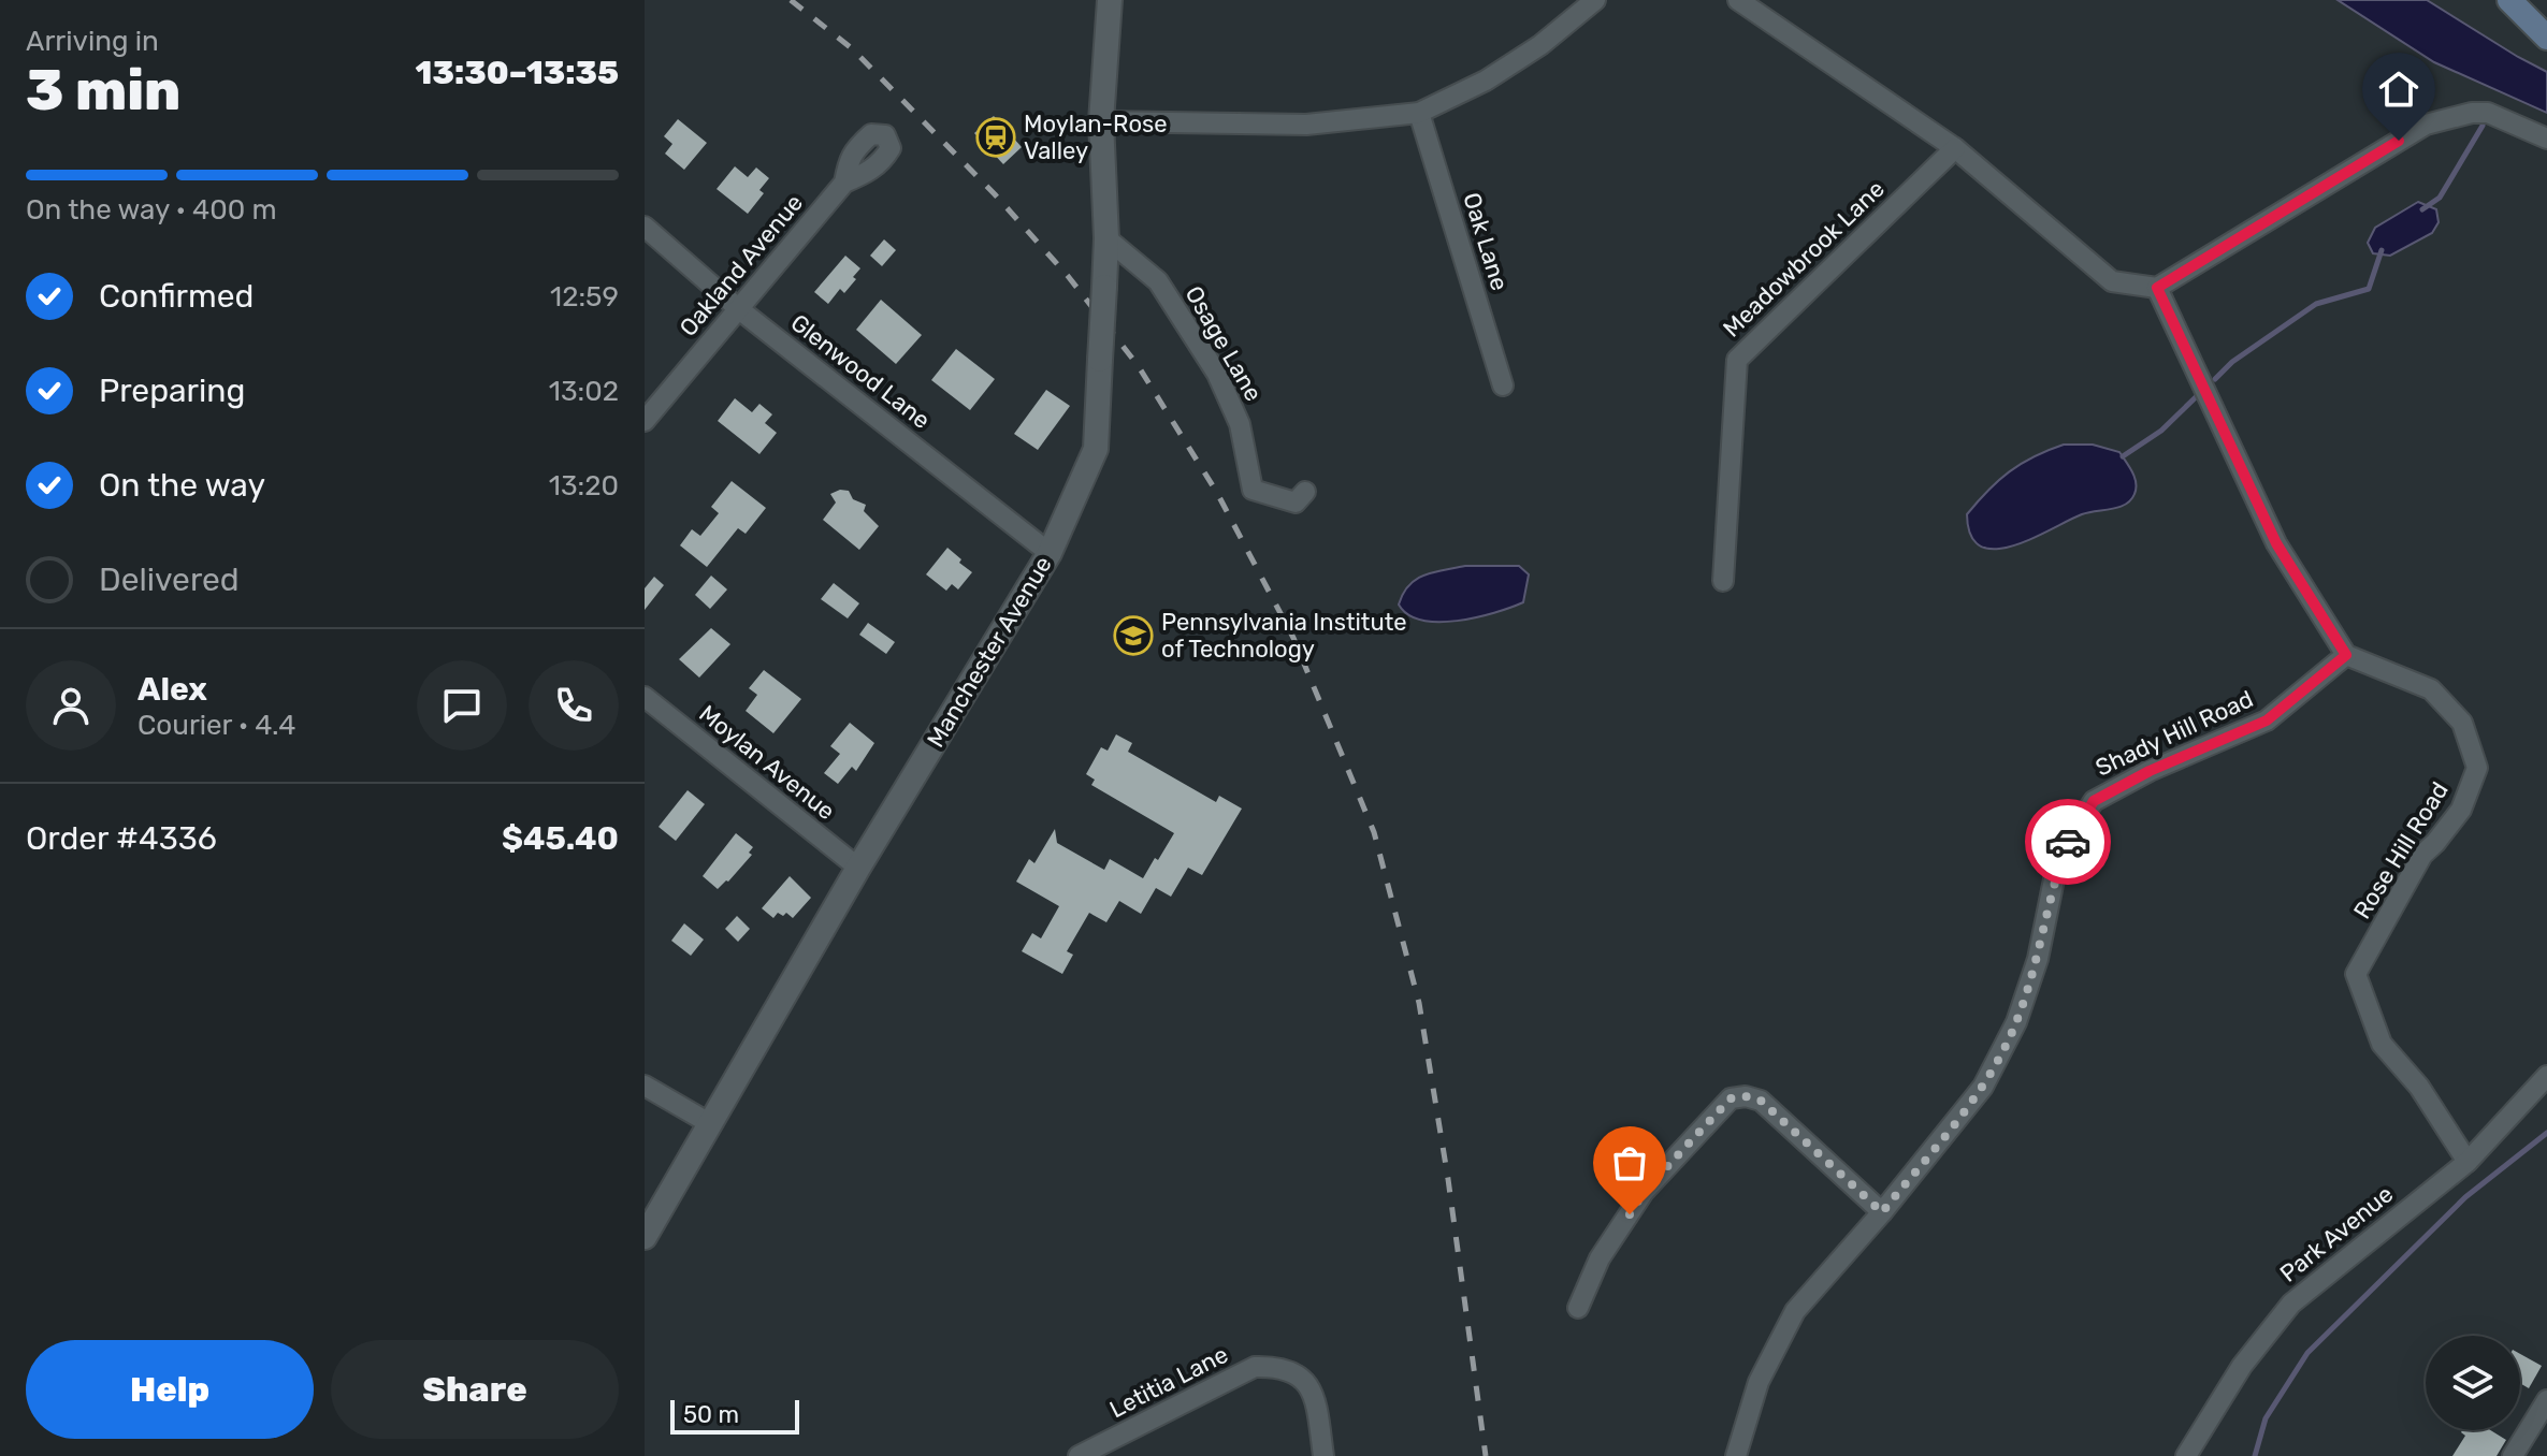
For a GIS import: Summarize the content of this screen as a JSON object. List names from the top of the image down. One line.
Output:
{"streets":{"street":["Oak Lane","Meadowbrook Lane","Oakland Avenue","Osage Lane","Glenwood Lane","Manchester Avenue","Shady Hill Road","Moylan Avenue","Rose Hill Road","Park Avenue","Letitia Lane"]},"crossings":[["Oakland Avenue","Glenwood Lane"],["Osage Lane","Manchester Avenue"],["Glenwood Lane","Manchester Avenue"],["Manchester Avenue","Moylan Avenue"],["Shady Hill Road","Rose Hill Road"],["Rose Hill Road","Park Avenue"]],"places":{"station":["Moylan-Rose Valley"],"school or university":["Pennsylvania Institute of Technology"]},"scale_bar":"50 m","page":{"heading":["3 min","Arriving in","13:30–13:35"],"panel":["Alex","Courier · 4.4","Order #4336","$45.40"],"bar":"On the way · 400 m","list":[["Confirmed","12:59"],["Preparing","13:02"],["On the way","13:20"],"Delivered"],"buttons":["Help","Share"],"scale":"50 m"}}
